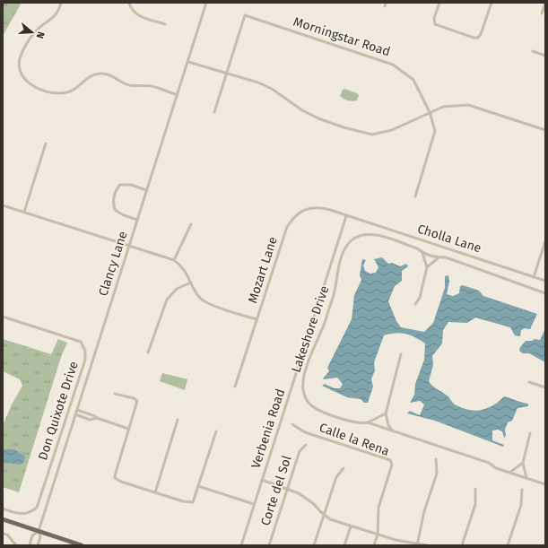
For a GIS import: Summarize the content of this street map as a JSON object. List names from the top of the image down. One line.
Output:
{"streets":{"street":["Morningstar Road","Cholla Lane","Clancy Lane","Mozart Lane","Lakeshore Drive","Don Quixote Drive","Verbenia Road","Calle la Rena","Corte del Sol"]},"crossings":[["Cholla Lane","Mozart Lane"],["Cholla Lane","Verbenia Road"],["Mozart Lane","Verbenia Road"]],"north":"right"}
